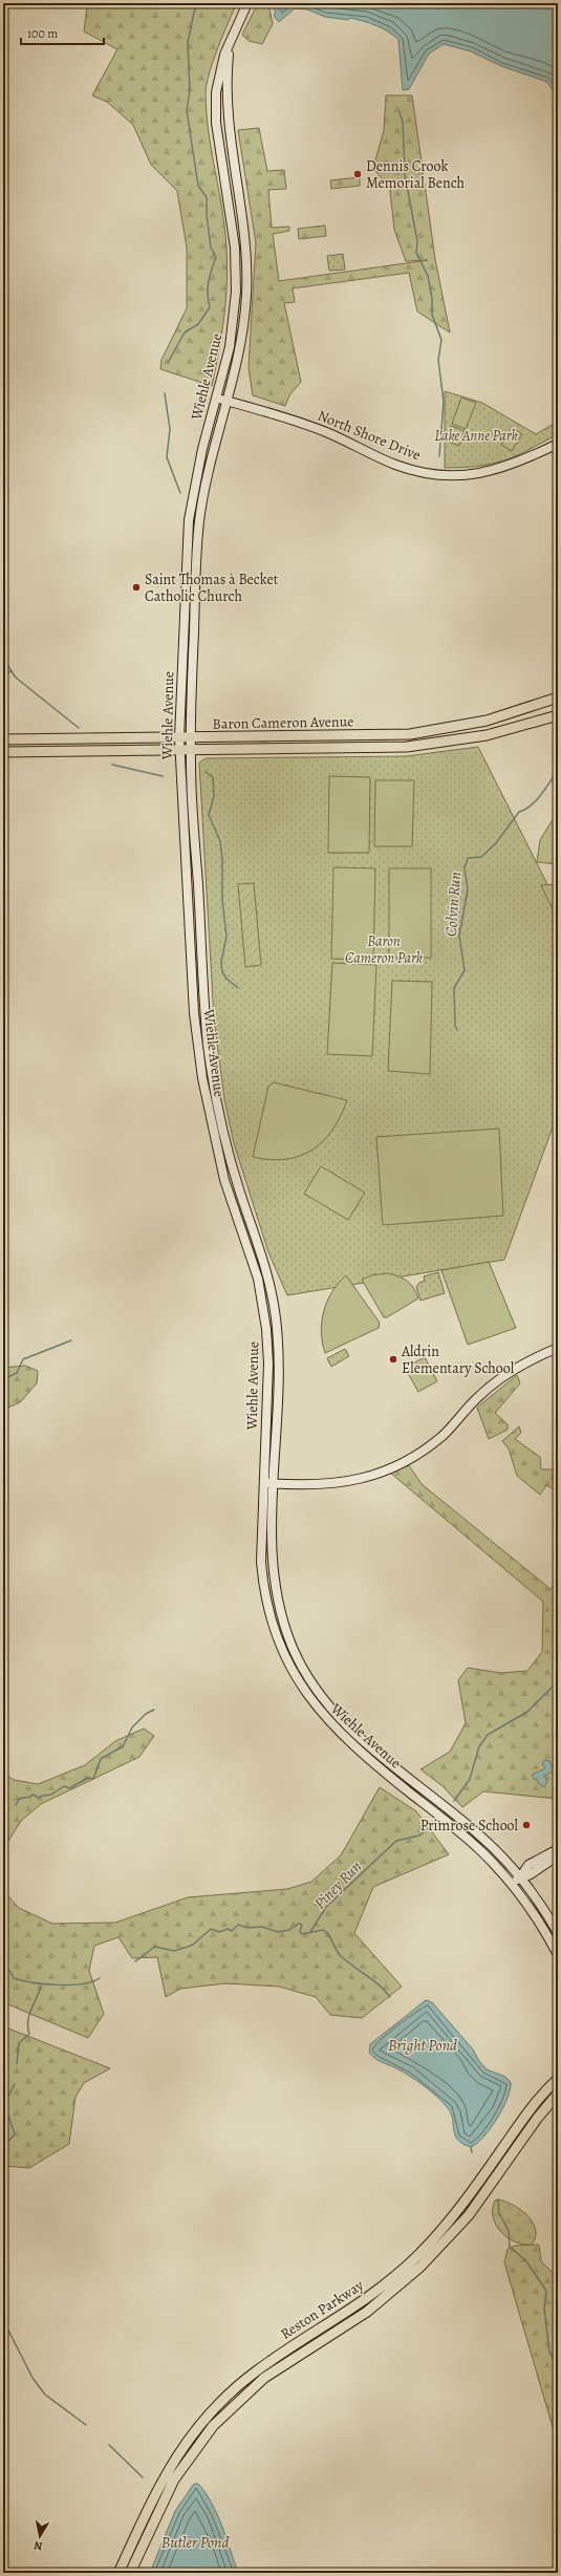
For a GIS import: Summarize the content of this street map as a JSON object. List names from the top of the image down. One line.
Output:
{"streets":{"main road":["Wiehle Avenue","North Shore Drive","Baron Cameron Avenue","Reston Parkway"]},"crossings":[["Wiehle Avenue","North Shore Drive"],["Wiehle Avenue","Baron Cameron Avenue"]],"water":["Colvin Run","Piney Run","Bright Pond","Butler Pond"],"parks":["Lake Anne Park","Baron Cameron Park"],"places":["Dennis Crook Memorial Bench","Saint Thomas à Becket Catholic Church","Aldrin Elementary School","Primrose School"],"scale_bar":"100 m","north":"bottom"}
